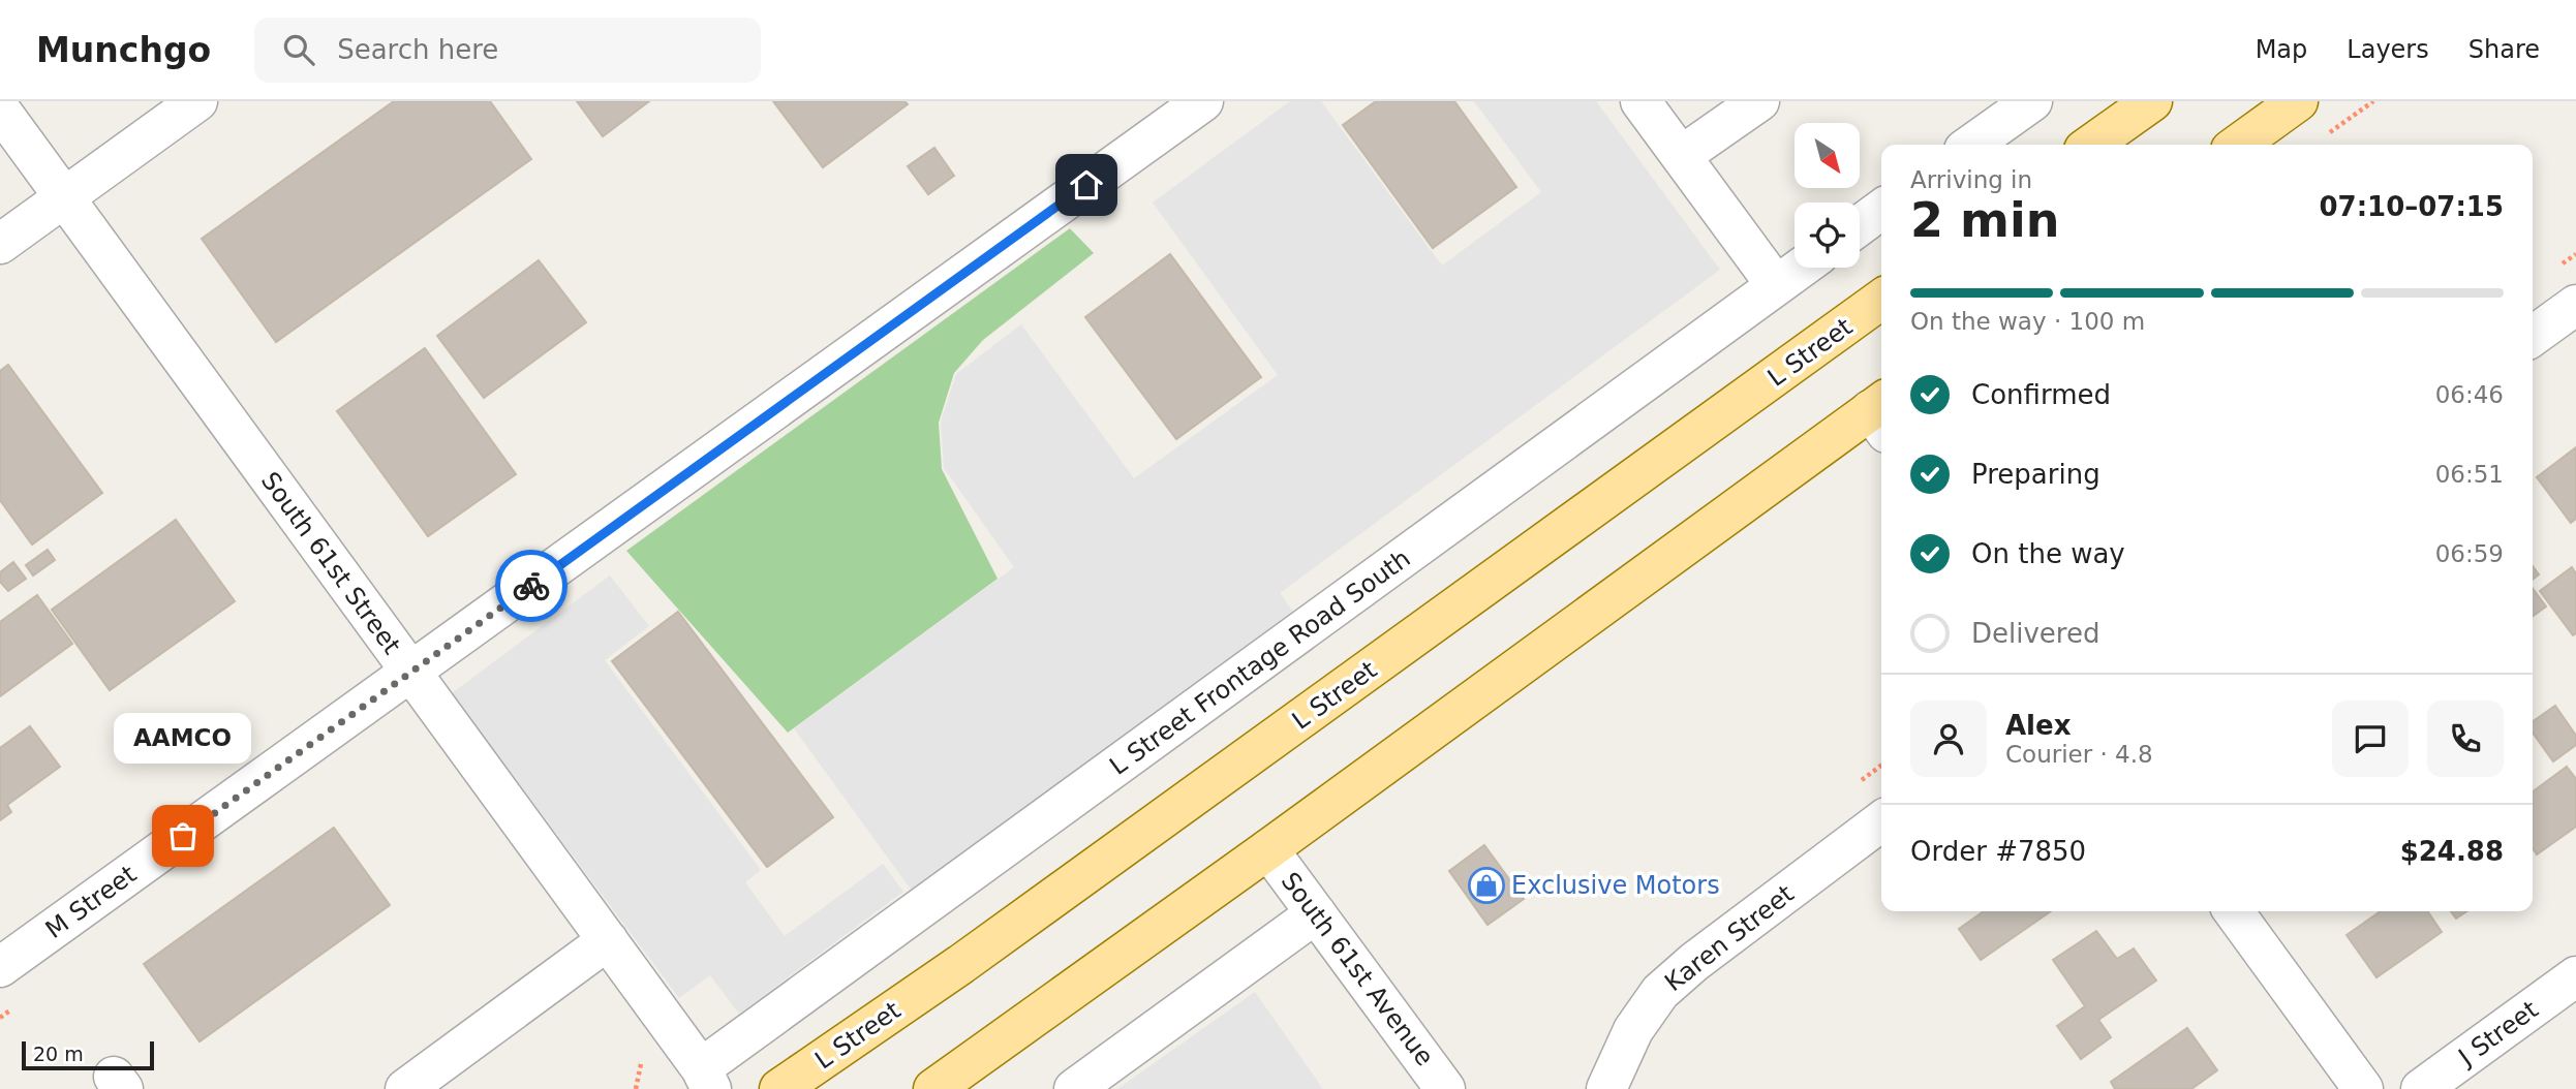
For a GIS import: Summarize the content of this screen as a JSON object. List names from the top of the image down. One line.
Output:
{"streets":{"main road":["L Street"],"street":["South 61st Street","L Street Frontage Road South","M Street","Karen Street","South 61st Avenue","J Street"]},"crossings":[["South 61st Street","L Street Frontage Road South"],["South 61st Street","M Street"]],"places":{"other":["AAMCO"],"shop":["Exclusive Motors"]},"scale_bar":"20 m","north":"bottom right","page":{"header":"Munchgo","search":"Search here","nav":["Map","Layers","Share"],"heading":["2 min","Arriving in","07:10–07:15"],"panel":["Alex","Courier · 4.8","Order #7850","$24.88"],"bar":"On the way · 100 m","list":[["Confirmed","06:46"],["Preparing","06:51"],["On the way","06:59"],"Delivered"],"bubble":"AAMCO","scale":"20 m"}}
